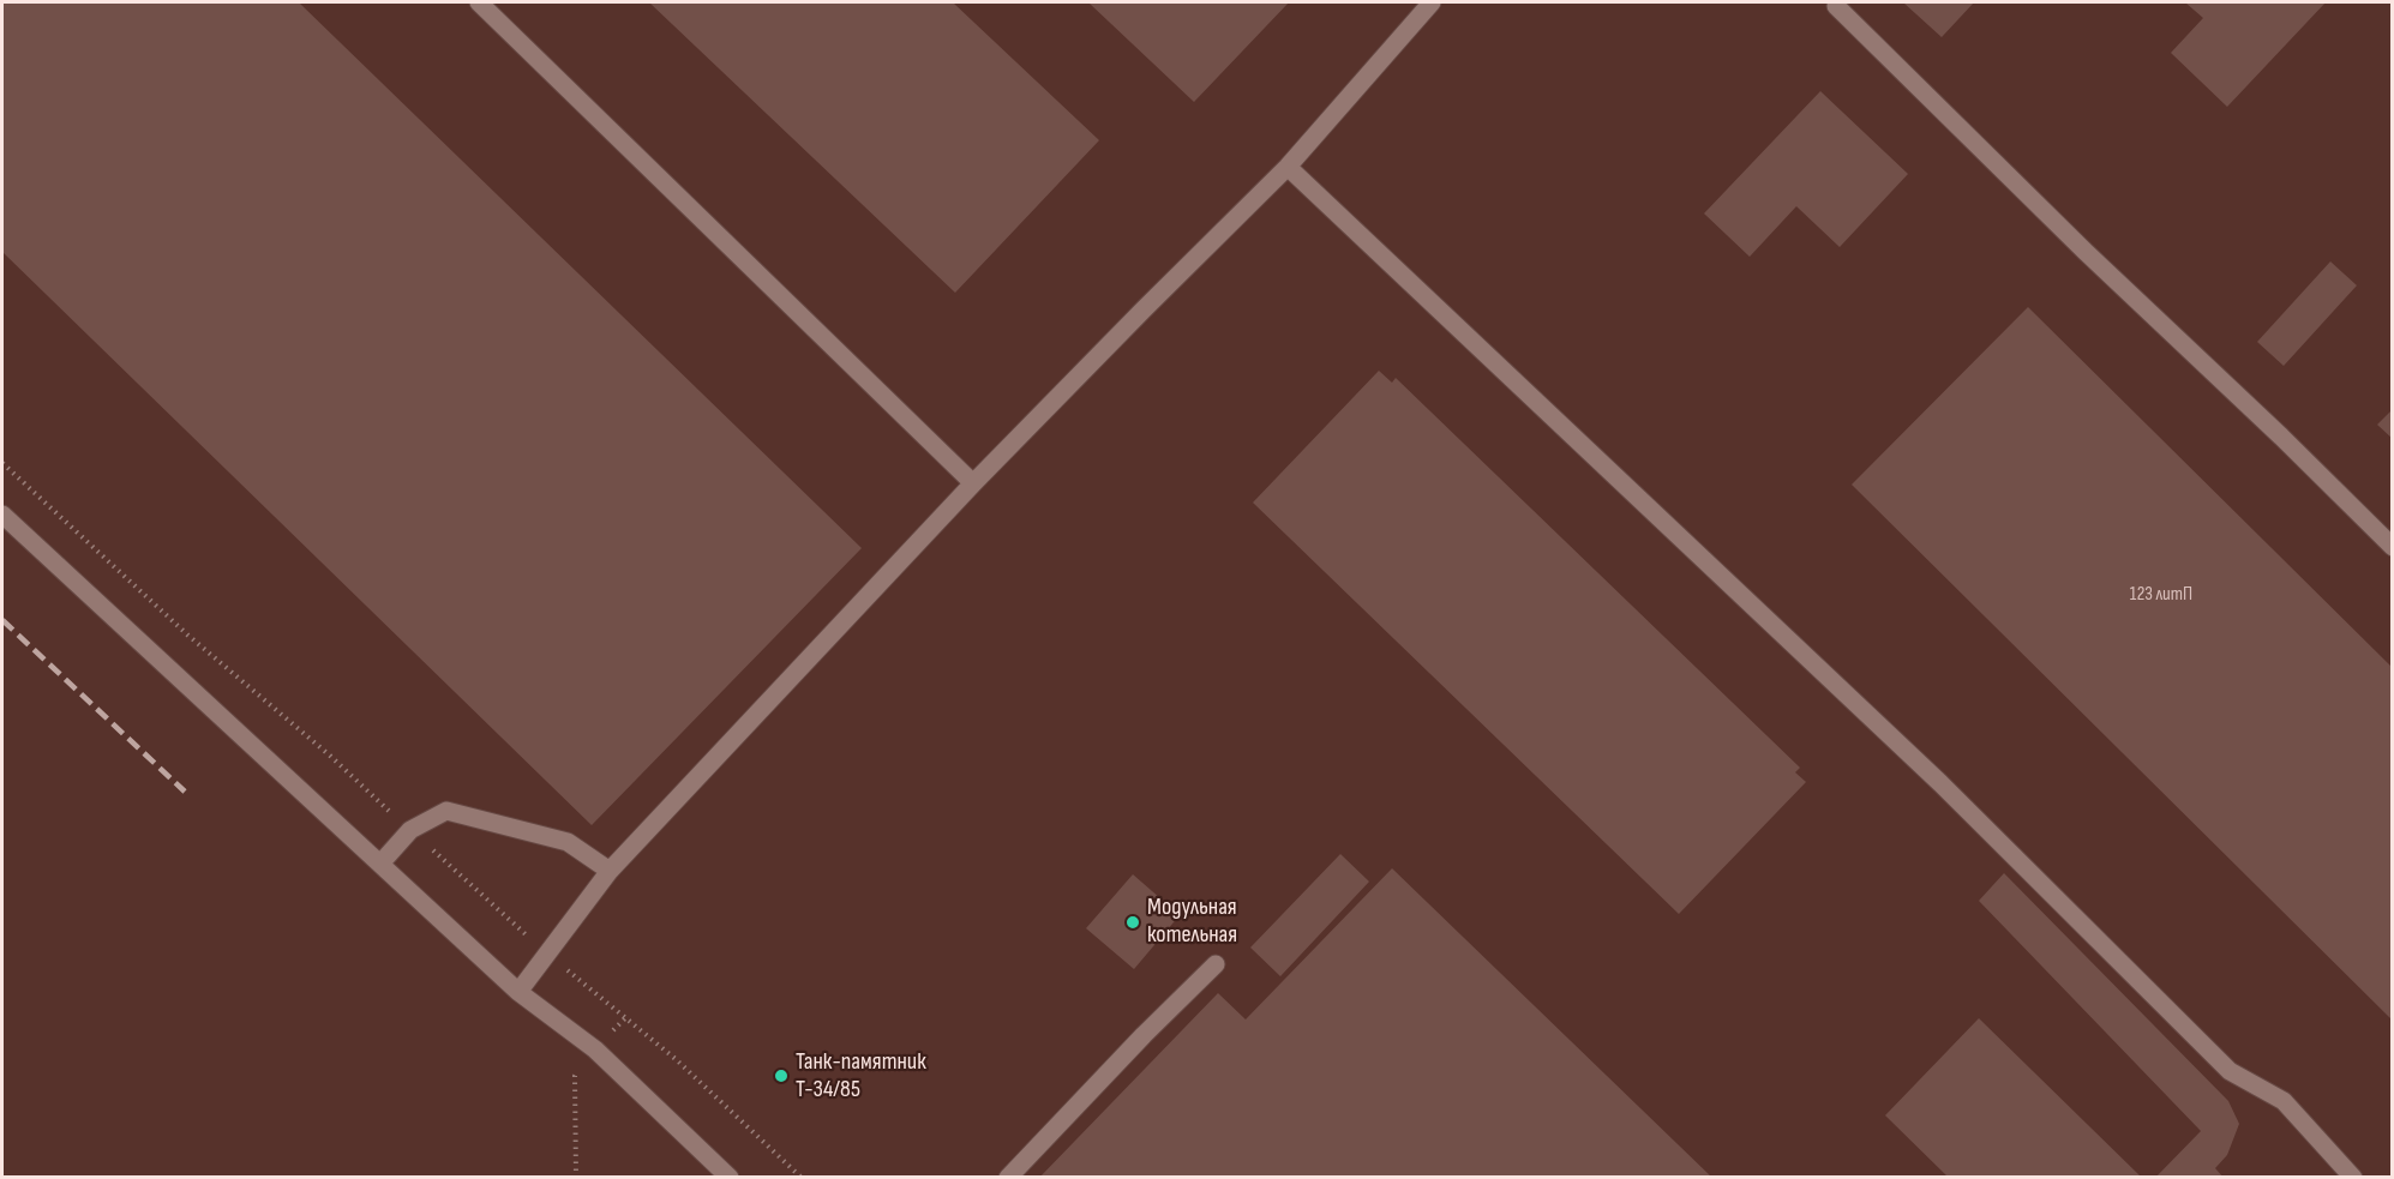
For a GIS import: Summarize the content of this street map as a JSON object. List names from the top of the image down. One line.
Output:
{"places":["Модульная котельная","Танк-памятник Т-34/85"],"house_numbers":["123 литП"]}
